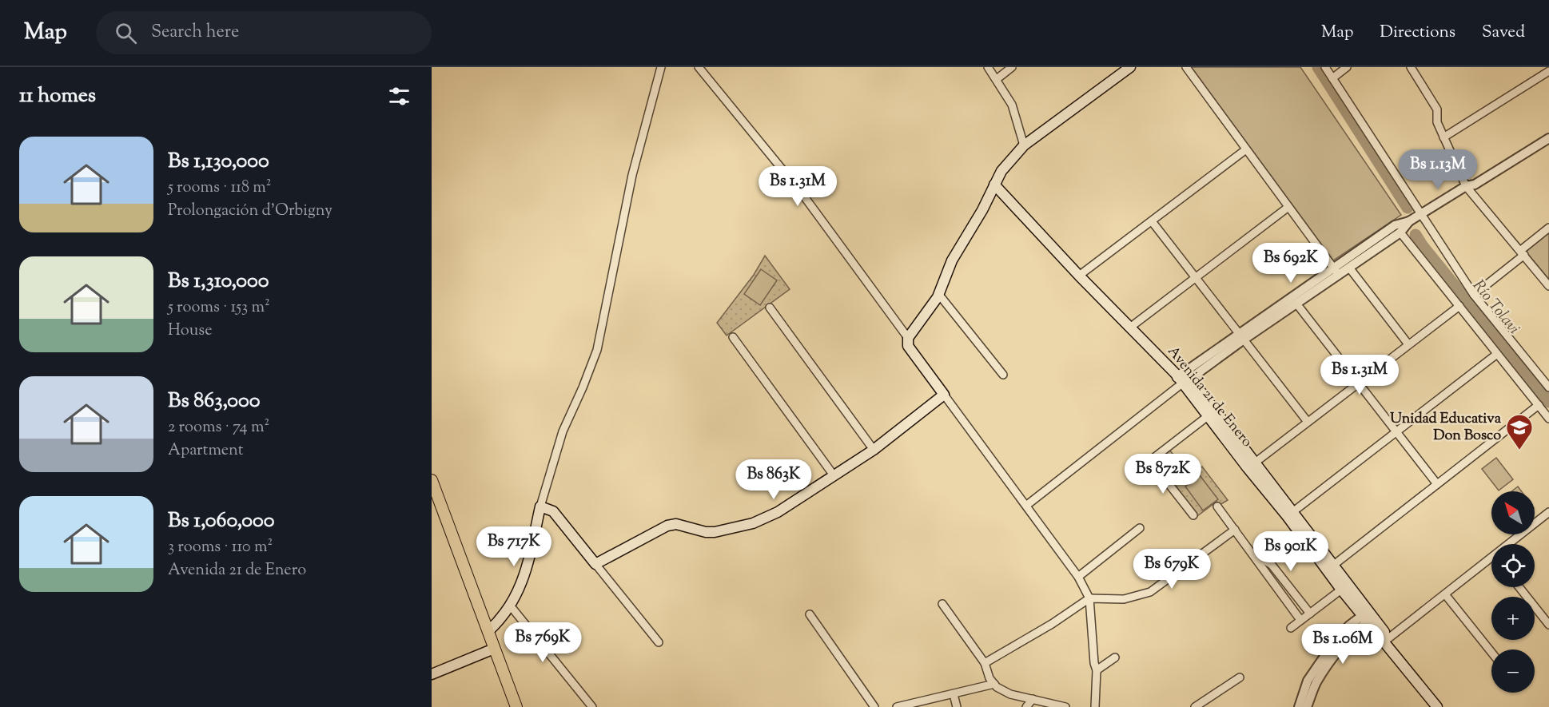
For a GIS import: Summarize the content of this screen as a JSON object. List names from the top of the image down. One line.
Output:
{"streets":{"main road":["Avenida 21 de Enero"]},"water":["Río Tolavi"],"places":{"school or university":["Unidad Educativa Don Bosco"]},"north":"top left","page":{"header":"Map","search":"Search here","nav":["Map","Directions","Saved"],"heading":"11 homes","list":[{"name":"Bs 1,130,000","note":"5 rooms · 118 m² · Prolongación d'Orbigny"},{"name":"Bs 1,310,000","note":"5 rooms · 153 m² · House"},{"name":"Bs 863,000","note":"2 rooms · 74 m² · Apartment"},{"name":"Bs 1,060,000","note":"3 rooms · 110 m² · Avenida 21 de Enero"}],"price":["Bs 1.13M","Bs 1.31M","Bs 692K","Bs 1.31M","Bs 872K","Bs 863K","Bs 717K","Bs 901K","Bs 679K","Bs 769K","Bs 1.06M"],"map_buttons":["+","−"]}}
